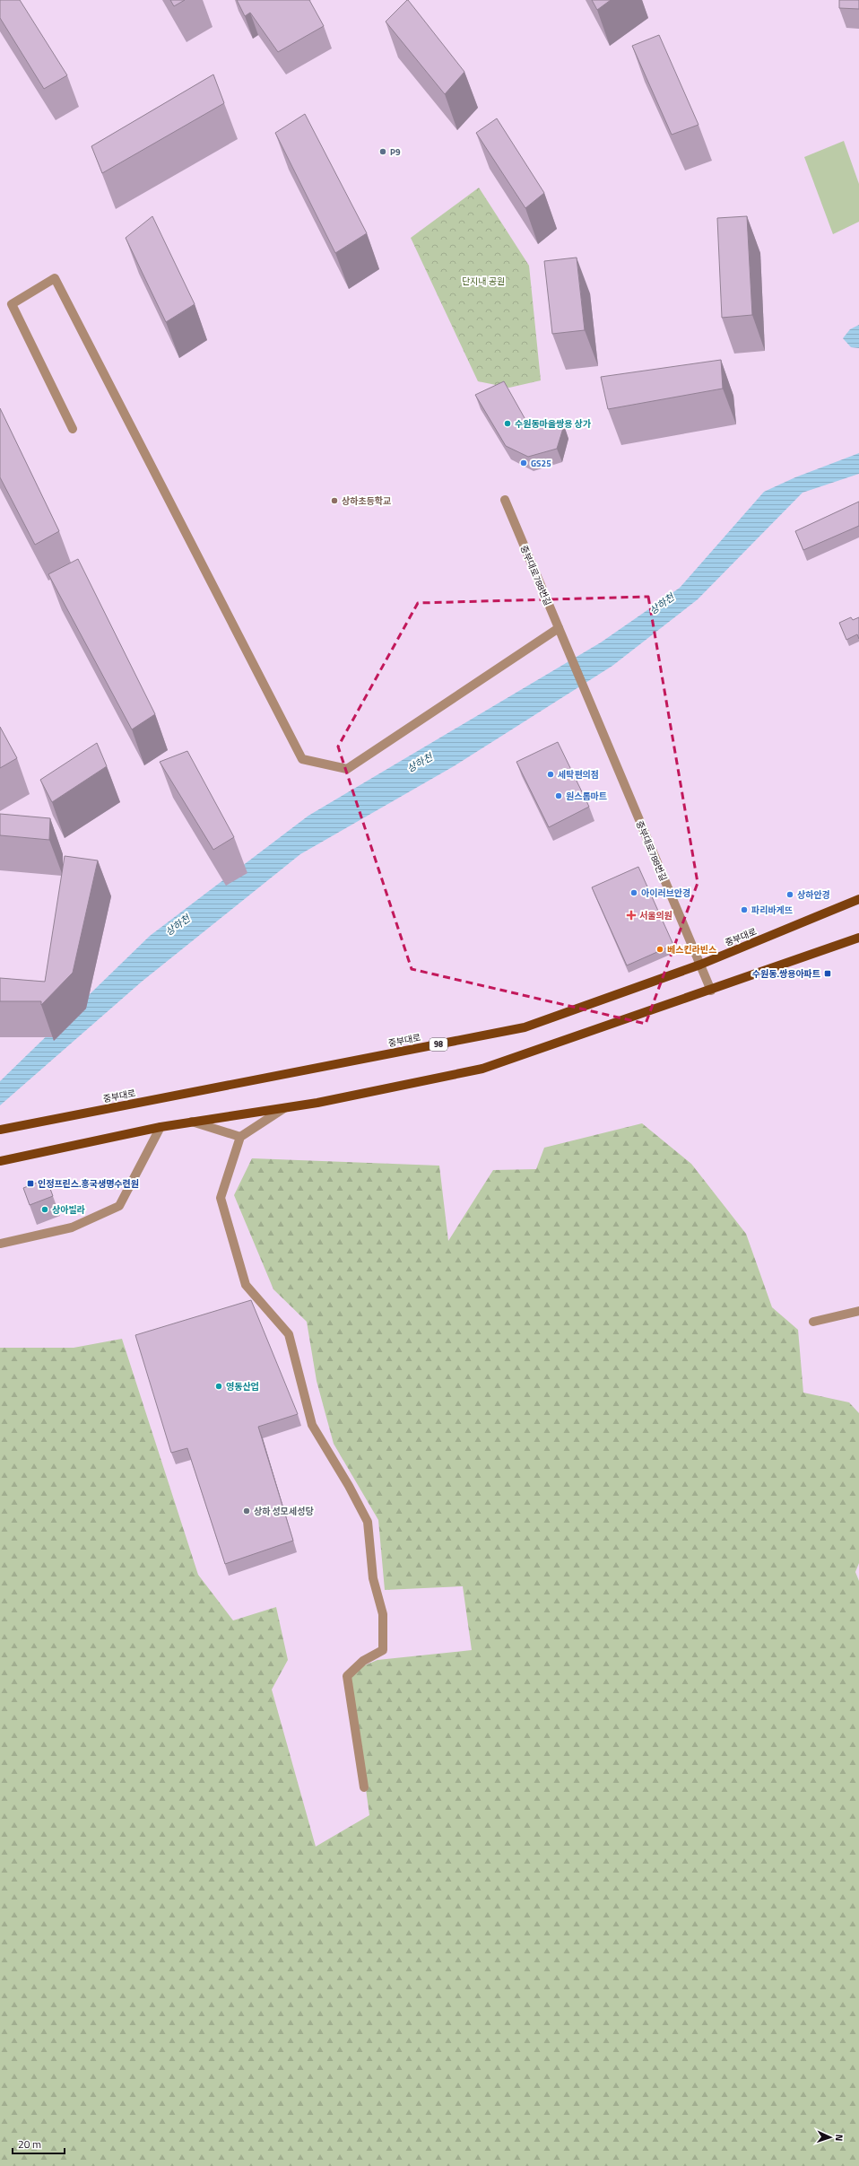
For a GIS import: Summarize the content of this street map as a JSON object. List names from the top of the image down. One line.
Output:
{"streets":{"main road":["중부대로","98"],"street":["중부대로788번길"]},"crossings":[["중부대로788번길","중부대로"]],"water":["상하천"],"parks":["단지내 공원"],"places":{"other":["P9","수원동마을쌍용 상가","GS25","상하초등학교","세탁편의점","원스톱마트","아이러브안경","상하안경","파리바게뜨","베스킨라빈스","상아빌라","영동산업","상하 성모세성당"],"health":["서울의원"],"transit":["수원동.쌍용아파트","인정프린스.흥국생명수련원"]},"scale_bar":"20 m","north":"right"}
